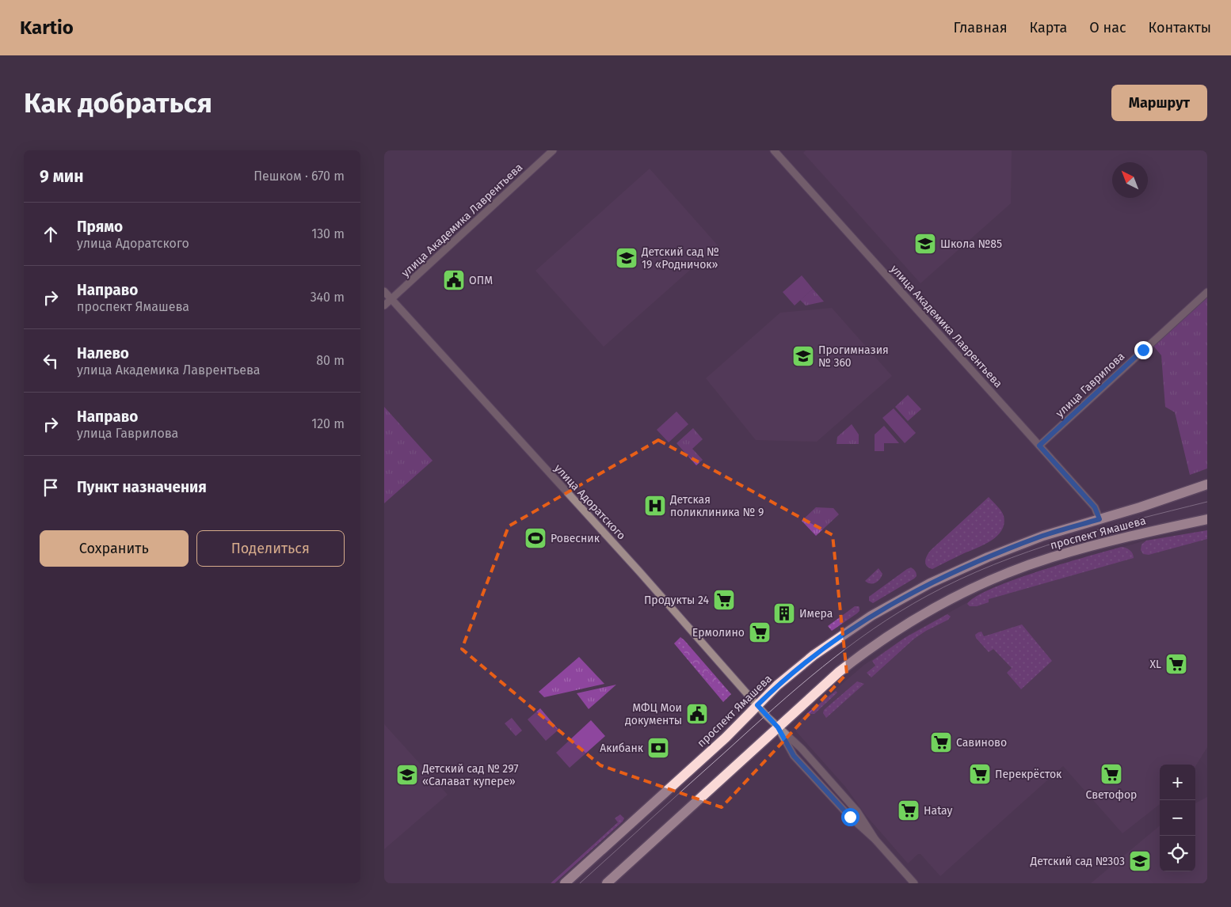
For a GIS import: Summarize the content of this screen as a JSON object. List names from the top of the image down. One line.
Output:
{"streets":{"main road":["проспект Ямашева"],"street":["улица Академика Лаврентьева","улица Гаврилова","улица Адоратского"]},"crossings":[["улица Академика Лаврентьева","улица Гаврилова"],["улица Академика Лаврентьева","улица Адоратского"],["улица Академика Лаврентьева","проспект Ямашева"],["улица Адоратского","проспект Ямашева"]],"places":{"school or university":["Школа №85","Детский сад № 19 «Родничок»","Прогимназия № 360","Детский сад № 297 «Салават купере»","Детский сад №303"],"public building":["ОПМ","МФЦ Мои документы"],"hospital":["Детская поликлиника № 9"],"sports":["Ровесник"],"supermarket":["Продукты 24","Ермолино","XL","Савиново","Перекрёсток","Светофор","Hatay"],"building":["Имера"],"bank":["Акибанк"]},"north":"top left","page":{"header":"Kartio","nav":["Главная","Карта","О нас","Контакты"],"buttons":["Маршрут",["Сохранить","Поделиться"]],"title":"Как добраться","heading":["9 мин","Пешком · 670 m"],"list":[["Прямо","улица Адоратского","130 m"],["Направо","проспект Ямашева","340 m"],["Налево","улица Академика Лаврентьева","80 m"],["Направо","улица Гаврилова","120 m"],"Пункт назначения"],"map_buttons":["+","−"]}}
